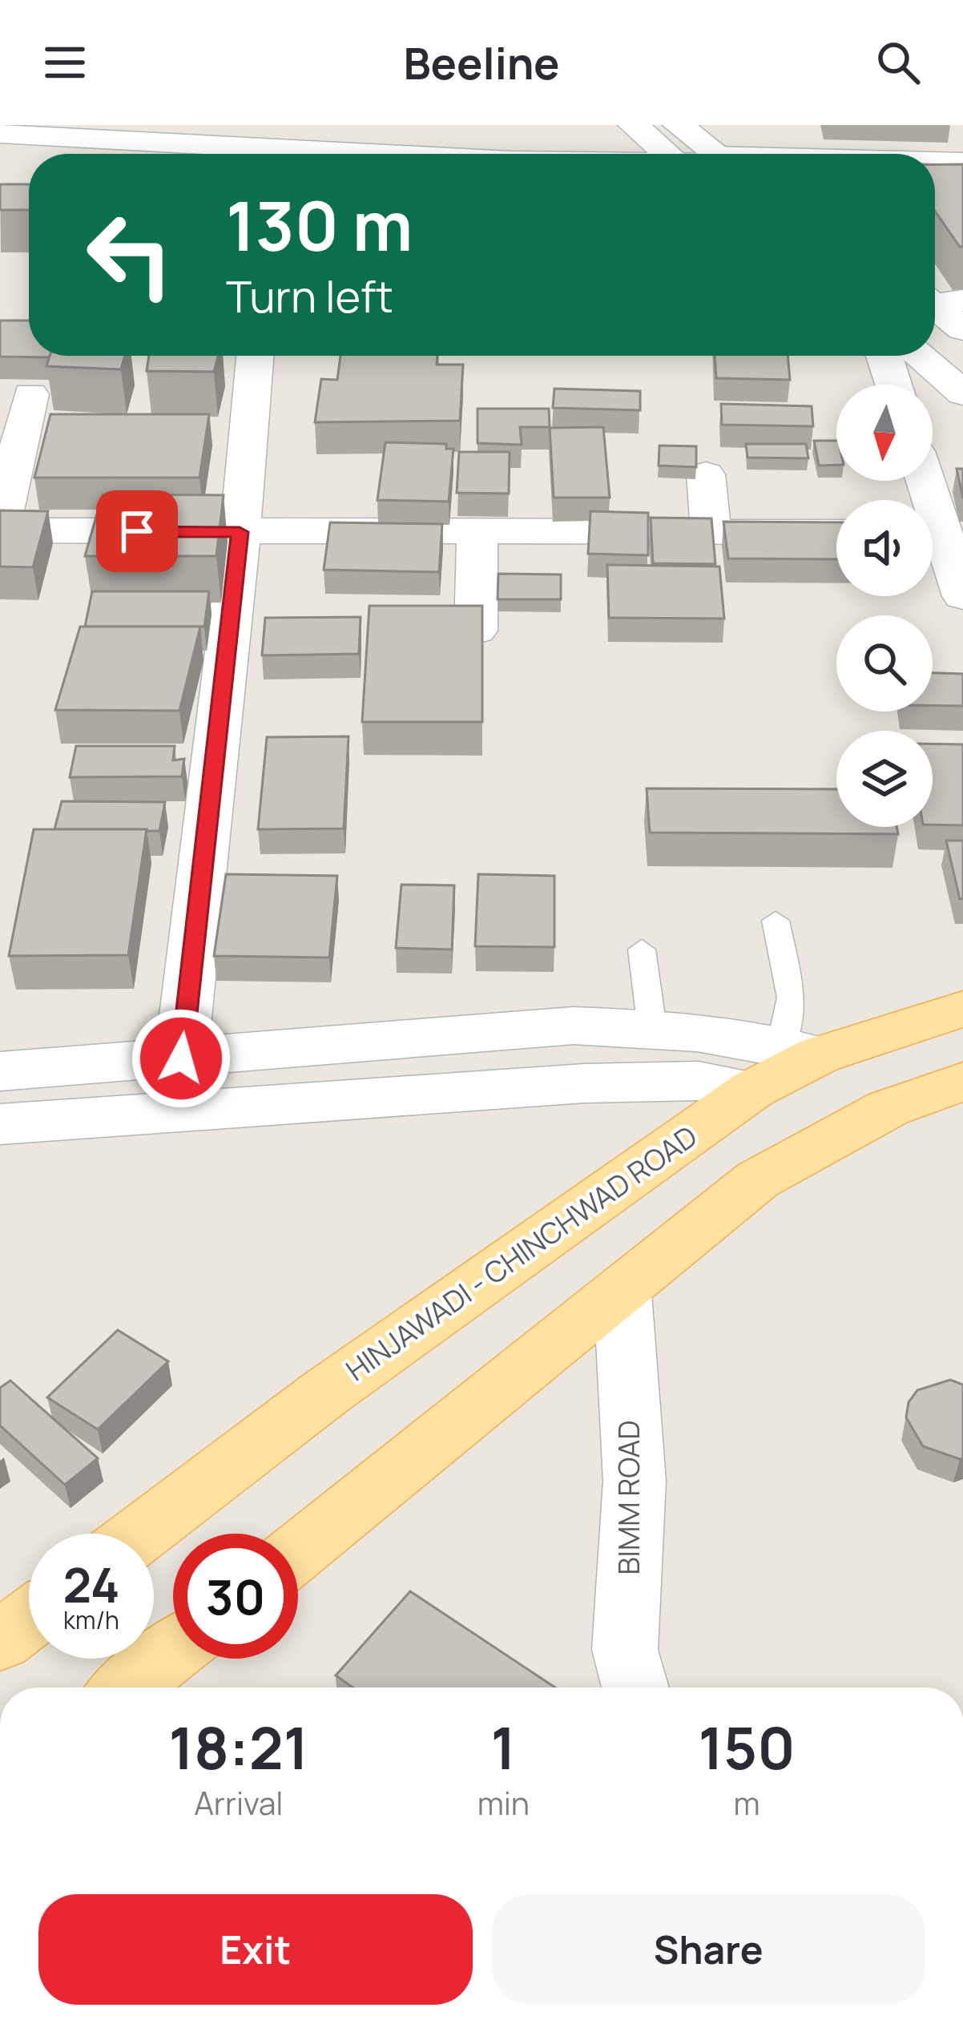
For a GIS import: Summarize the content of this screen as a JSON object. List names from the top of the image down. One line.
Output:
{"streets":{"main road":["HINJAWADI - CHINCHWAD ROAD"],"street":["BIMM ROAD"]},"north":"bottom","page":{"header":"Beeline","turn":["130 m","Turn left"],"speed":"24 km/h","limit":"30","eta":["18:21","Arrival","1","min","150","m"],"buttons":["Exit","Share"]}}
